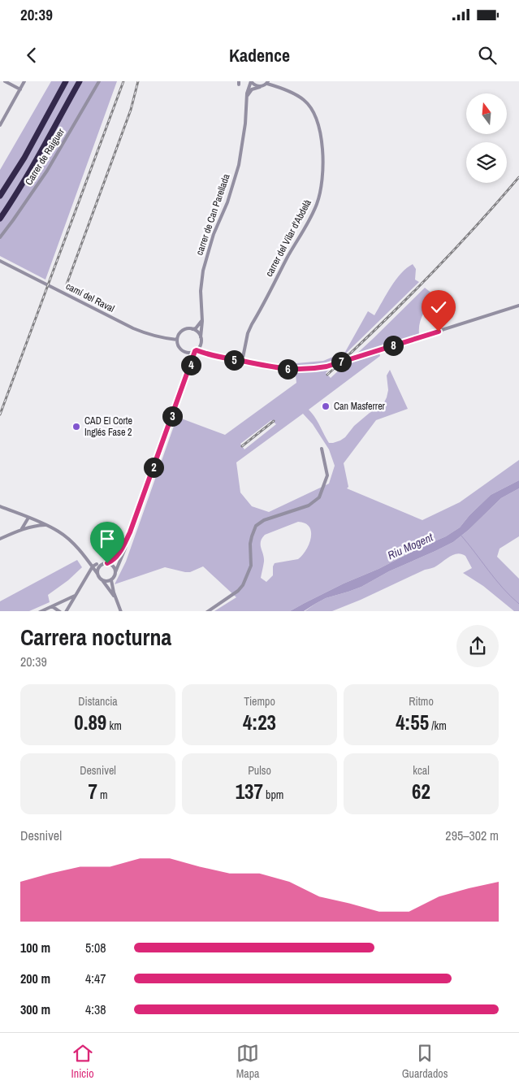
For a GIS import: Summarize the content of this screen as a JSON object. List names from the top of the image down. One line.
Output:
{"streets":{"street":["Carrer de Raiguer","carrer de Can Parellada","carrer del Vilar d'Abdelà","camí del Raval"]},"crossings":[["carrer de Can Parellada","camí del Raval"]],"water":["Riu Mogent"],"places":["Can Masferrer","CAD El Corte Inglés Fase 2"],"north":"top","page":{"status":"20:39","header":"Kadence","pins":["8","5","7","4","6","3","2"],"heading":["Carrera nocturna","20:39"],"stats":[["Distancia","0.89 km"],["Tiempo","4:23"],["Ritmo","4:55 /km"],["Desnivel","7 m"],["Pulso","137 bpm"],["kcal","62"]],"chart":["Desnivel","295–302 m"],"list":[{"name":"100 m","note":"5:08"},{"name":"200 m","note":"4:47"},{"name":"300 m","note":"4:38"}],"tabs":["Inicio","Mapa","Guardados"]}}
